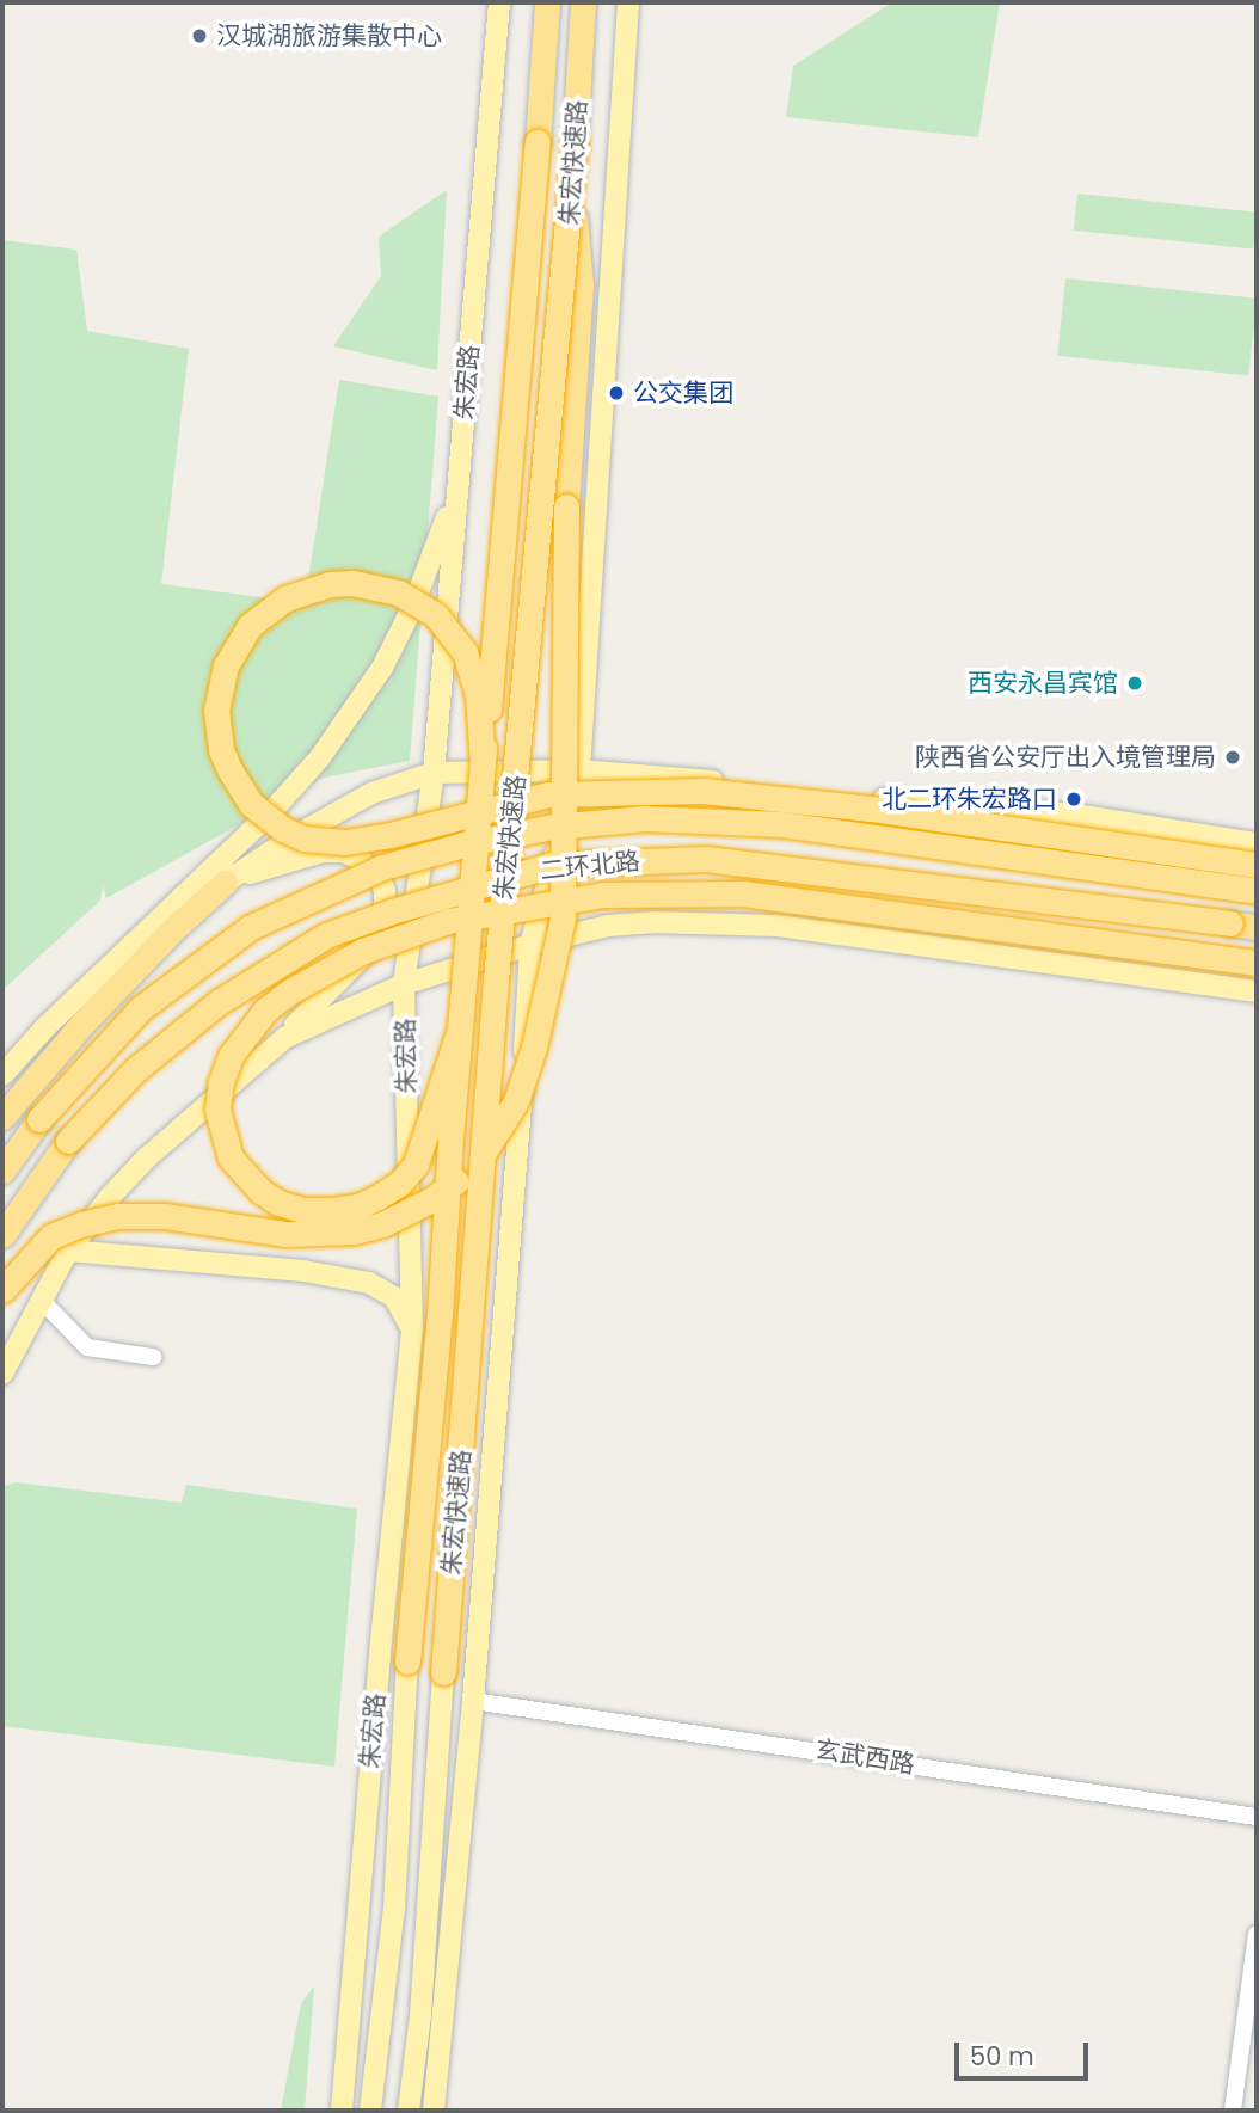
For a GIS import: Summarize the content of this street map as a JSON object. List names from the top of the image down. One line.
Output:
{"streets":{"highway":["朱宏快速路","二环北路"],"main road":["朱宏路"],"street":["玄武西路"]},"crossings":[["朱宏快速路","朱宏路"]],"places":["汉城湖旅游集散中心","公交集团","西安永昌宾馆","陕西省公安厅出入境管理局","北二环朱宏路口"],"scale_bar":"50 m"}
